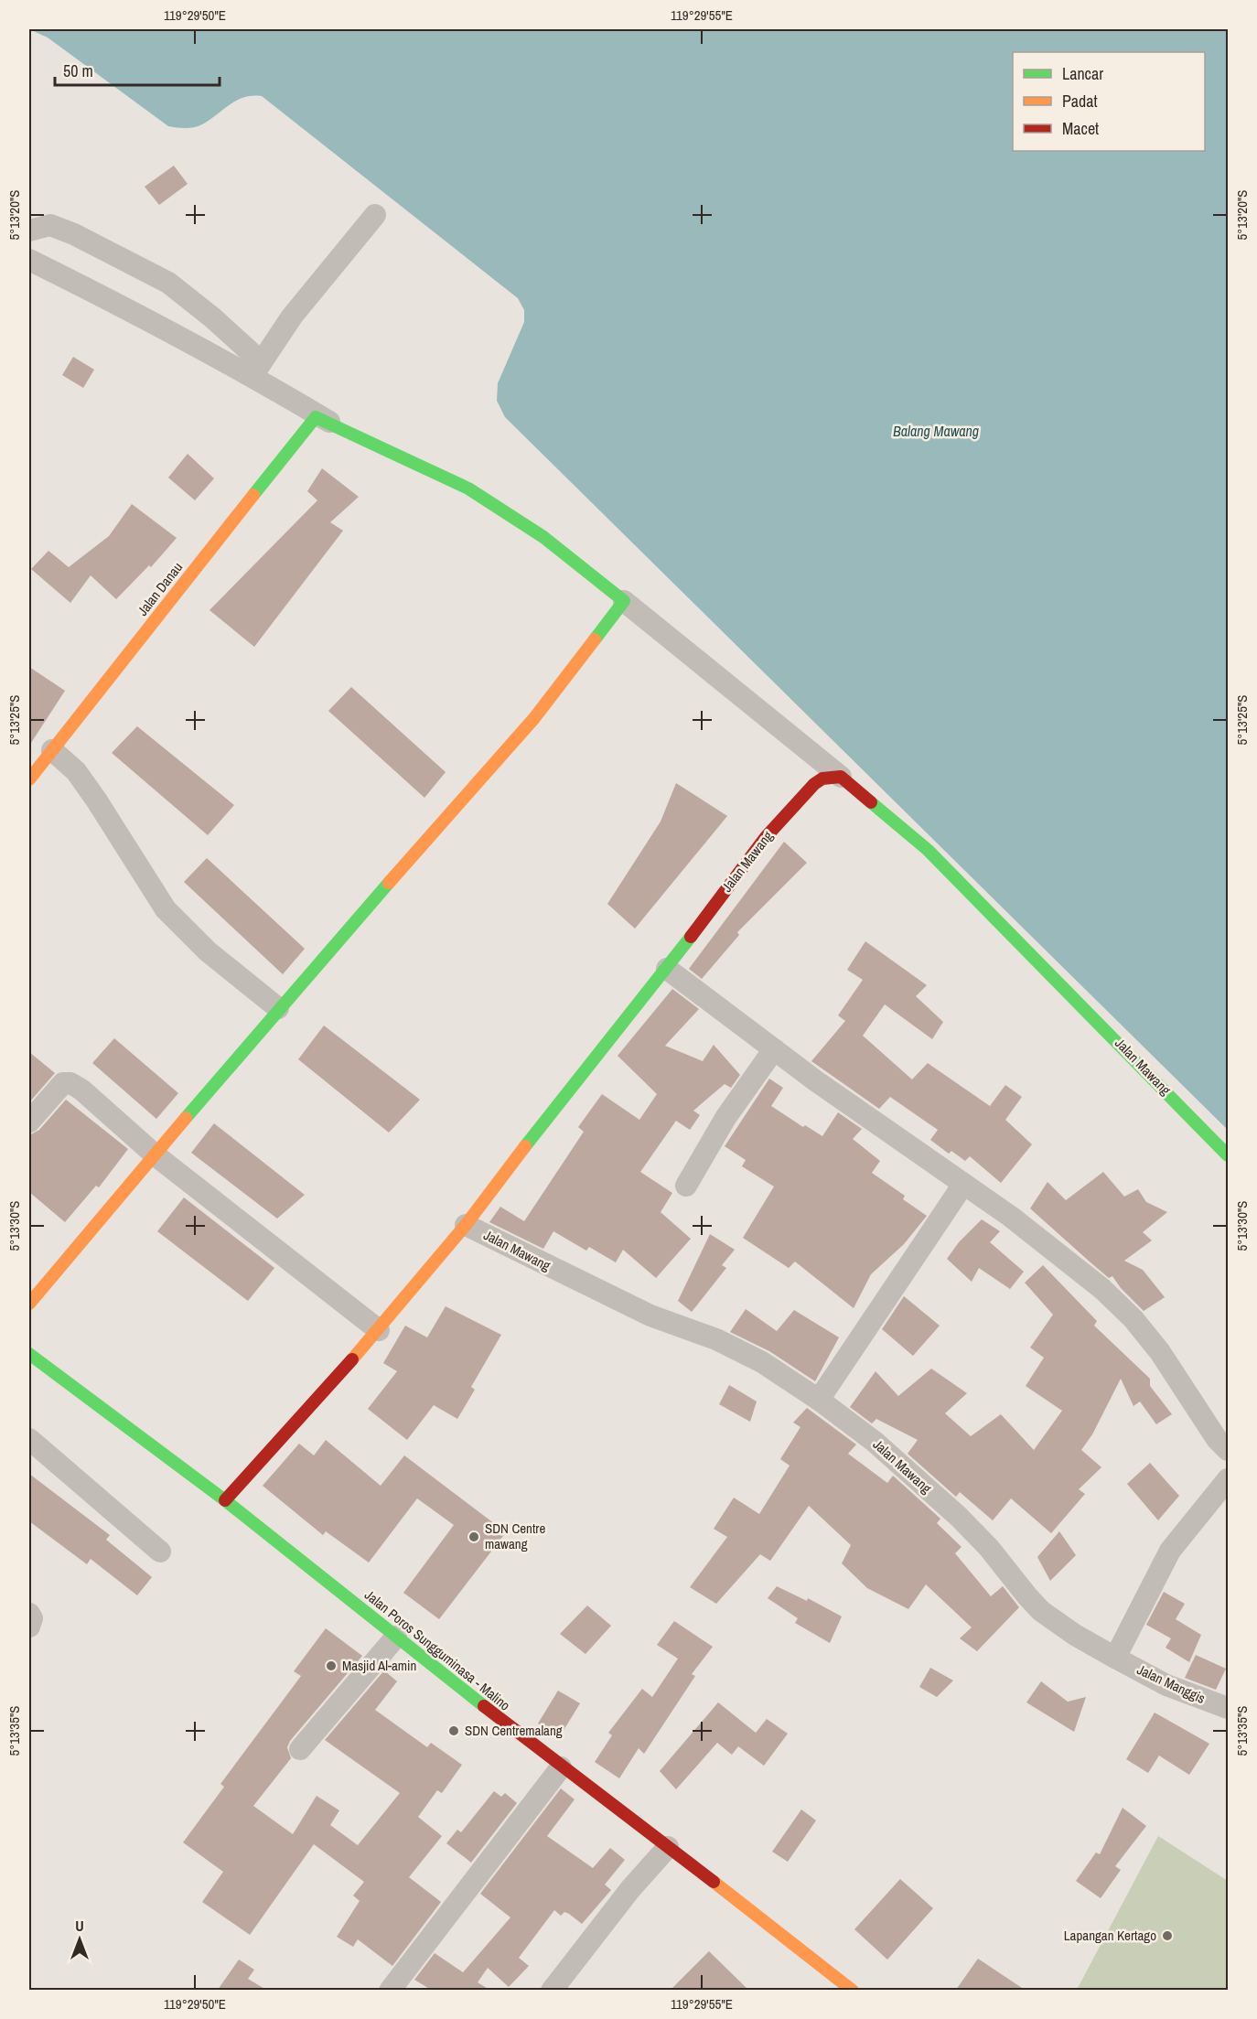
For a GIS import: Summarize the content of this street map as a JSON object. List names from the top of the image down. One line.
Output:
{"streets":{"street":["Jalan Danau","Jalan Mawang","Jalan Poros Sungguminasa - Malino","Jalan Manggis"]},"crossings":[["Jalan Mawang","Jalan Poros Sungguminasa - Malino"],["Jalan Mawang","Jalan Manggis"]],"water":["Balang Mawang"],"places":["SDN Centre mawang","Masjid Al-amin","SDN Centremalang","Lapangan Kertago"],"legend":["Lancar","Padat","Macet"],"scale_bar":"50 m","north":"top","coordinates":["119°29'50\"E","119°29'55\"E","5°13'20\"S","5°13'25\"S","5°13'30\"S","5°13'35\"S"]}
